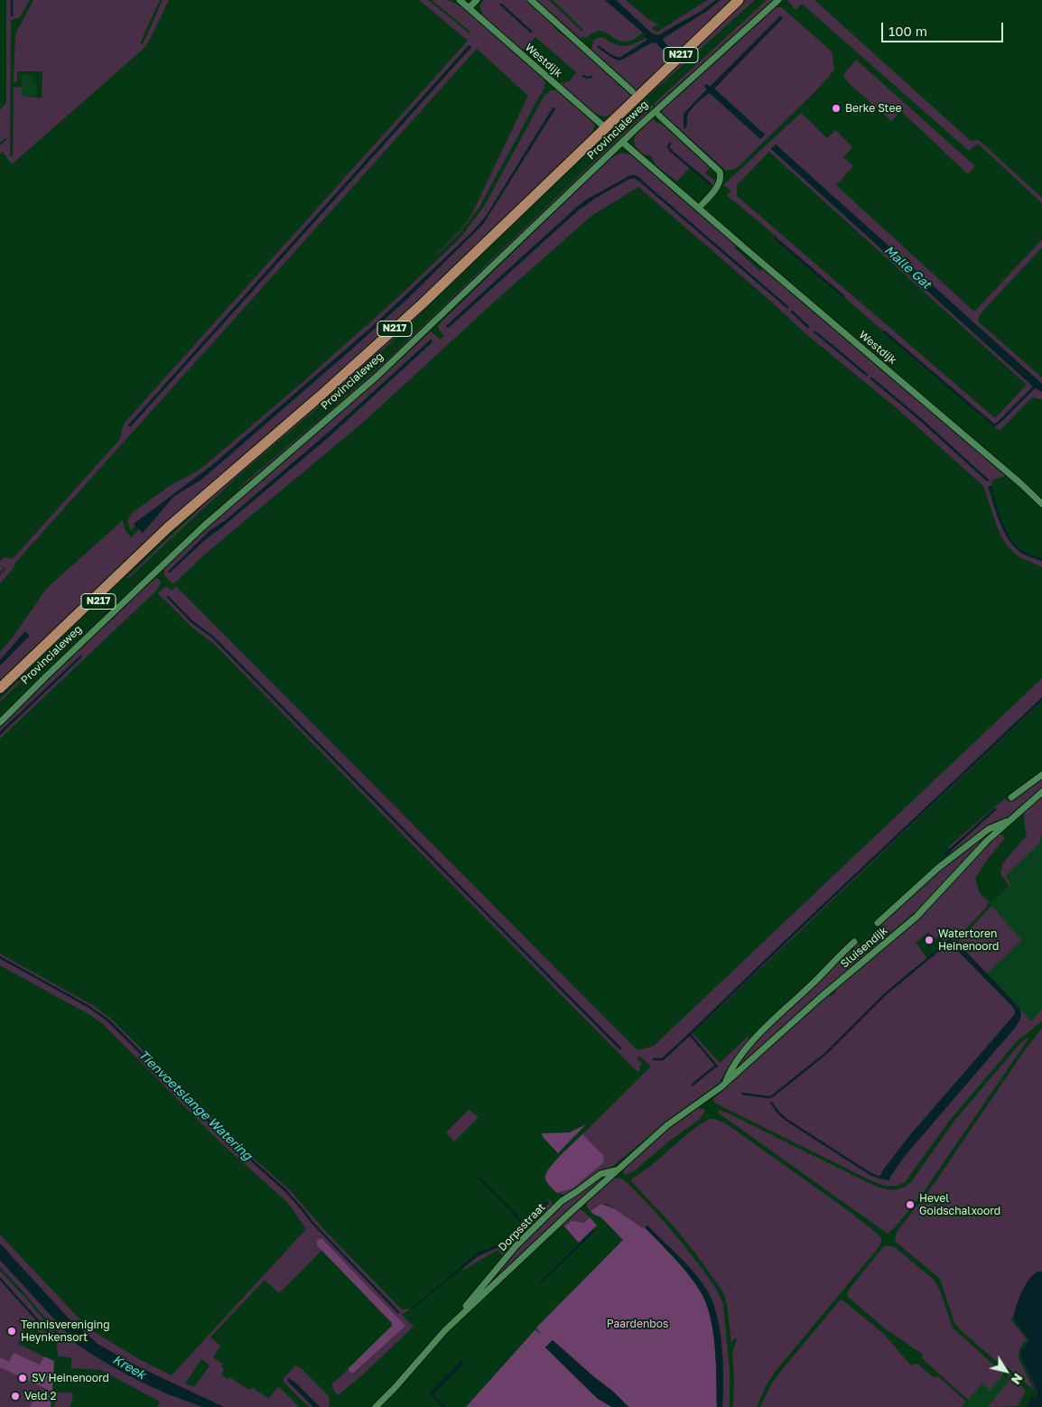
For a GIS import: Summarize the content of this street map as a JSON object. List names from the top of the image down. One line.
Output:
{"streets":{"main road":["N217","Provincialeweg"],"street":["Westdijk","Sluisendijk","Dorpsstraat"]},"crossings":[["Westdijk","Provincialeweg"],["Sluisendijk","Dorpsstraat"]],"water":["Malle Gat","Tienvoetslange Watering","Kreek"],"parks":["Paardenbos"],"places":["Berke Stee","Watertoren Heinenoord","Hevel Goidschalxoord","Tennisvereniging Heynkensort","SV Heinenoord","Veld 2"],"scale_bar":"100 m","north":"bottom right"}
